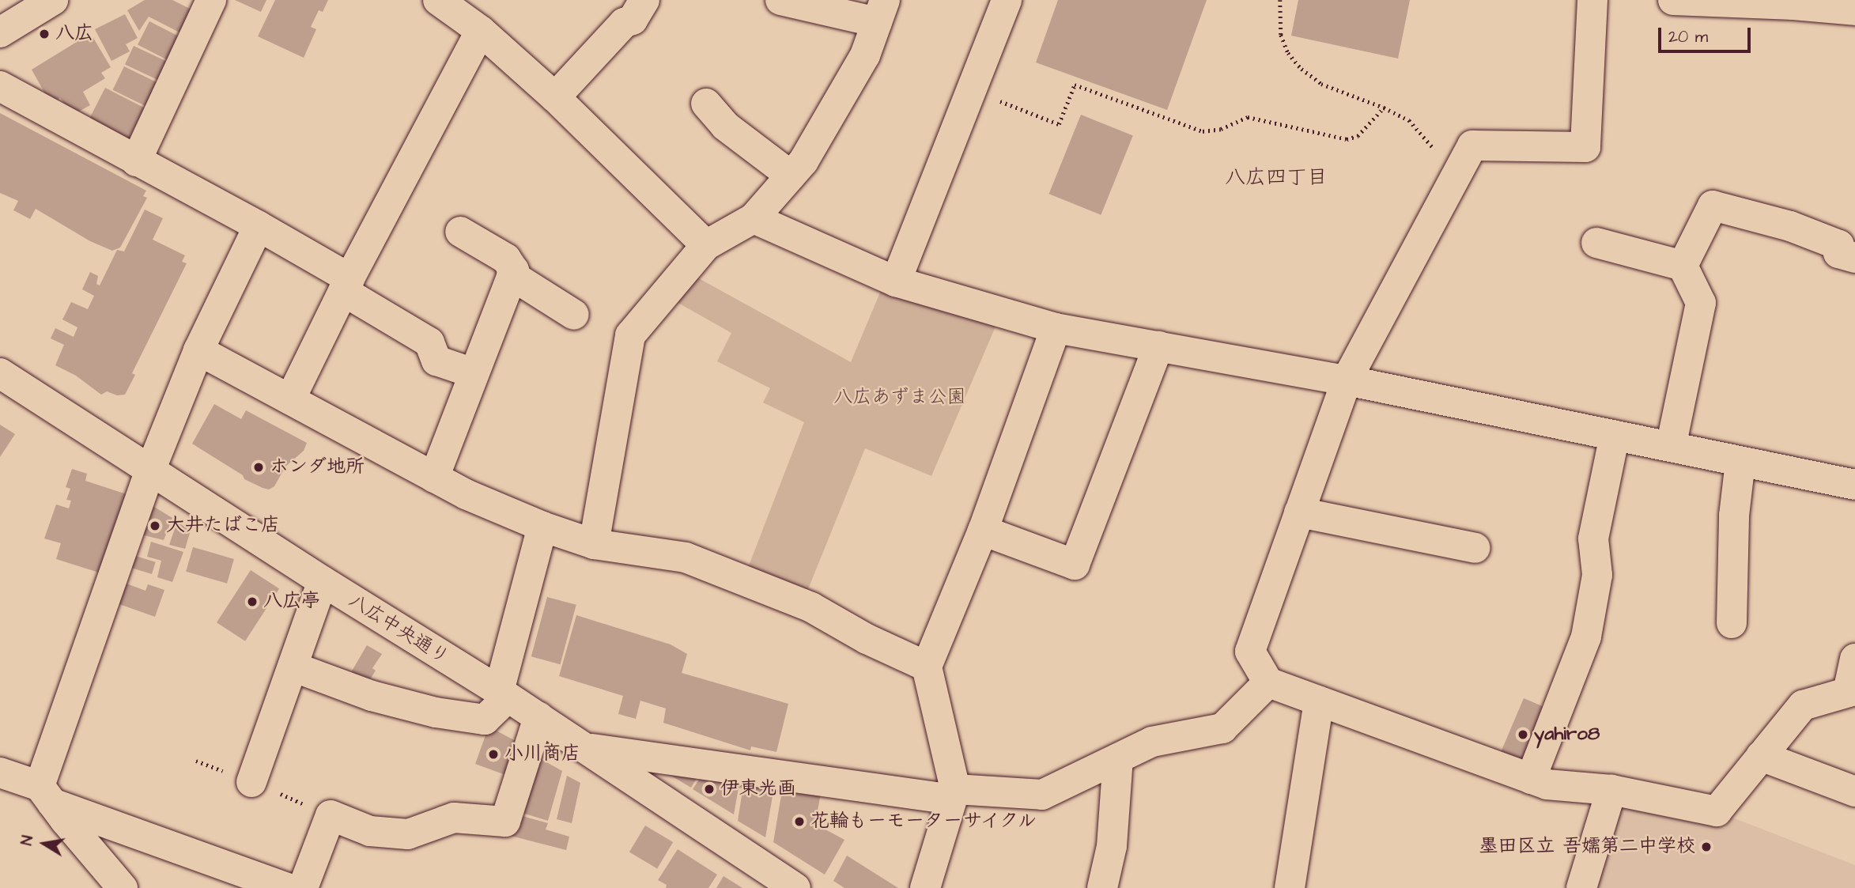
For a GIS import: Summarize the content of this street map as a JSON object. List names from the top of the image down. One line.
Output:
{"streets":{"street":["八広中央通り"]},"districts":["八広四丁目"],"parks":["八広あずま公園"],"places":["八広","ホンダ地所","大井たばこ店","八広亭","yahiro8","小川商店","伊東光画","花輪もーモーターサイクル","墨田区立 吾嬬第二中学校"],"scale_bar":"20 m","north":"left"}
